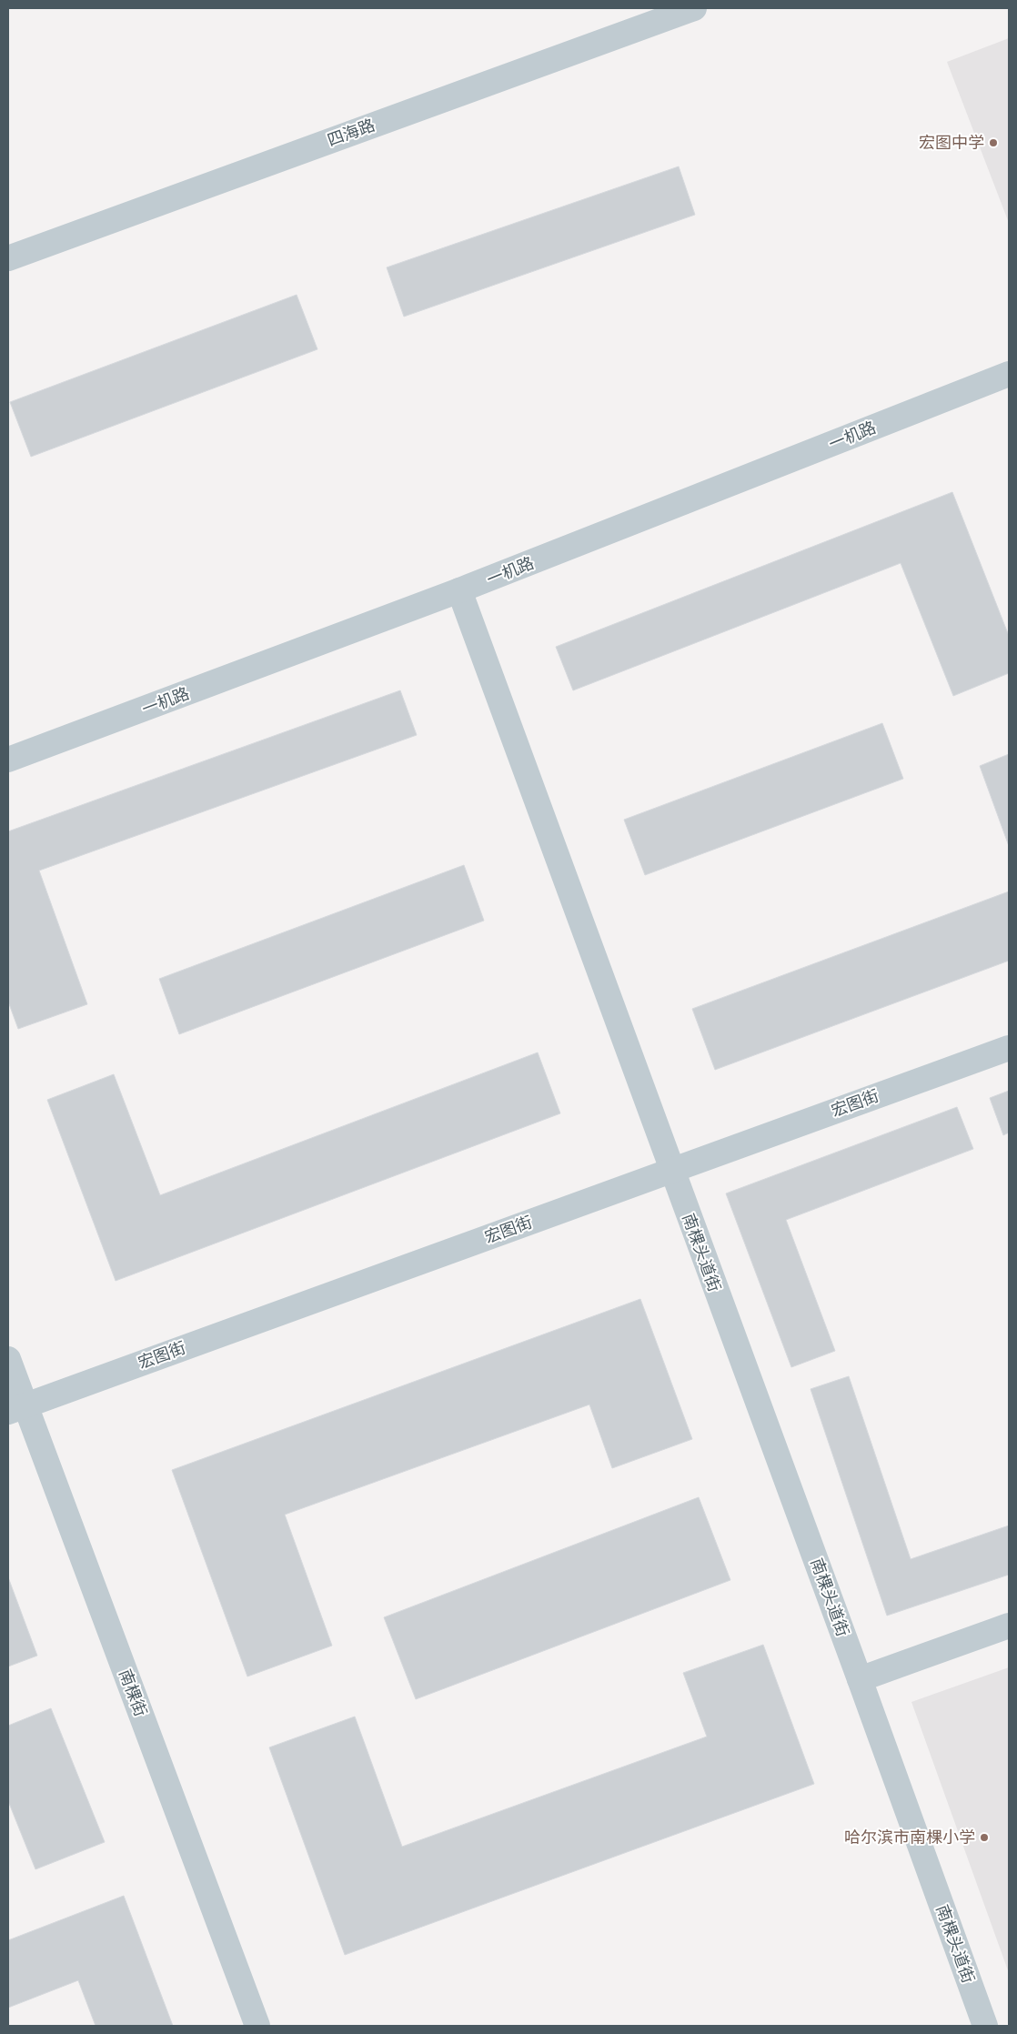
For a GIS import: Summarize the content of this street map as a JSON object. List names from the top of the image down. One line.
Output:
{"streets":{"street":["四海路","一机路","宏图街","南棵头道街","南棵街"]},"crossings":[["一机路","南棵头道街"],["宏图街","南棵头道街"],["宏图街","南棵街"]],"places":["宏图中学","哈尔滨市南棵小学"]}
